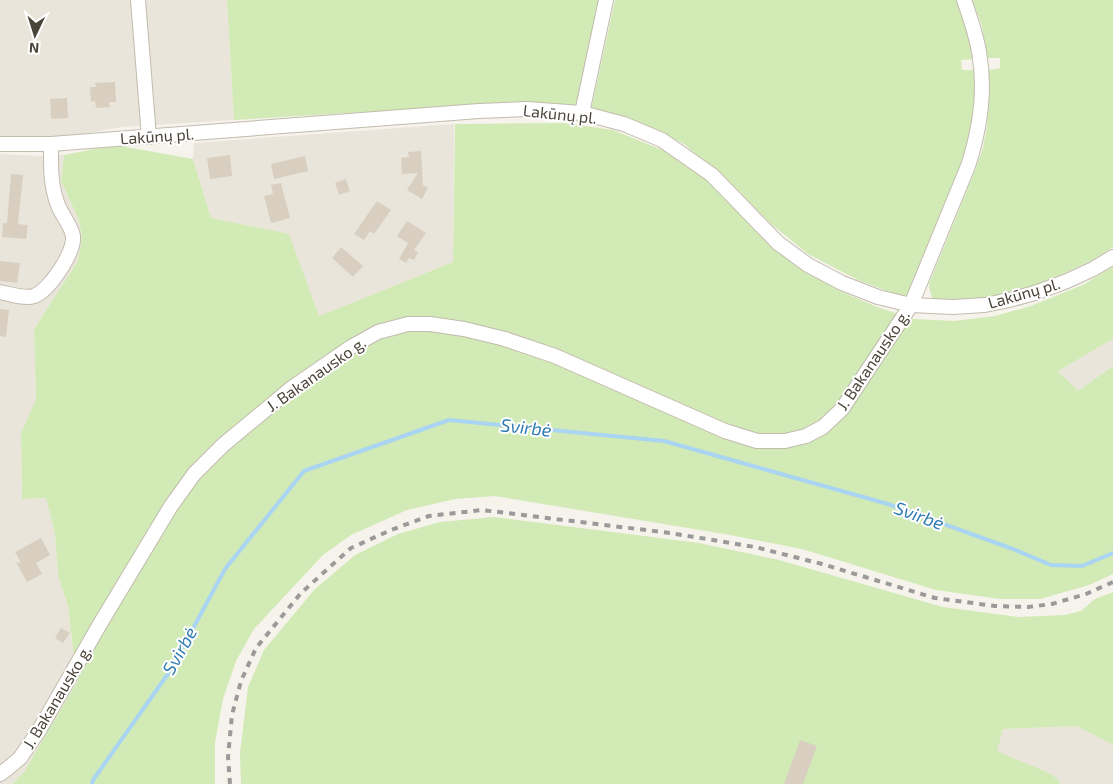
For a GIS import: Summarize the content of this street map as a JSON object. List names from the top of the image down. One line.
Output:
{"streets":{"street":["Lakūnų pl.","J. Bakanausko g."]},"crossings":[["Lakūnų pl.","J. Bakanausko g."]],"water":["Svirbė"],"north":"bottom"}
